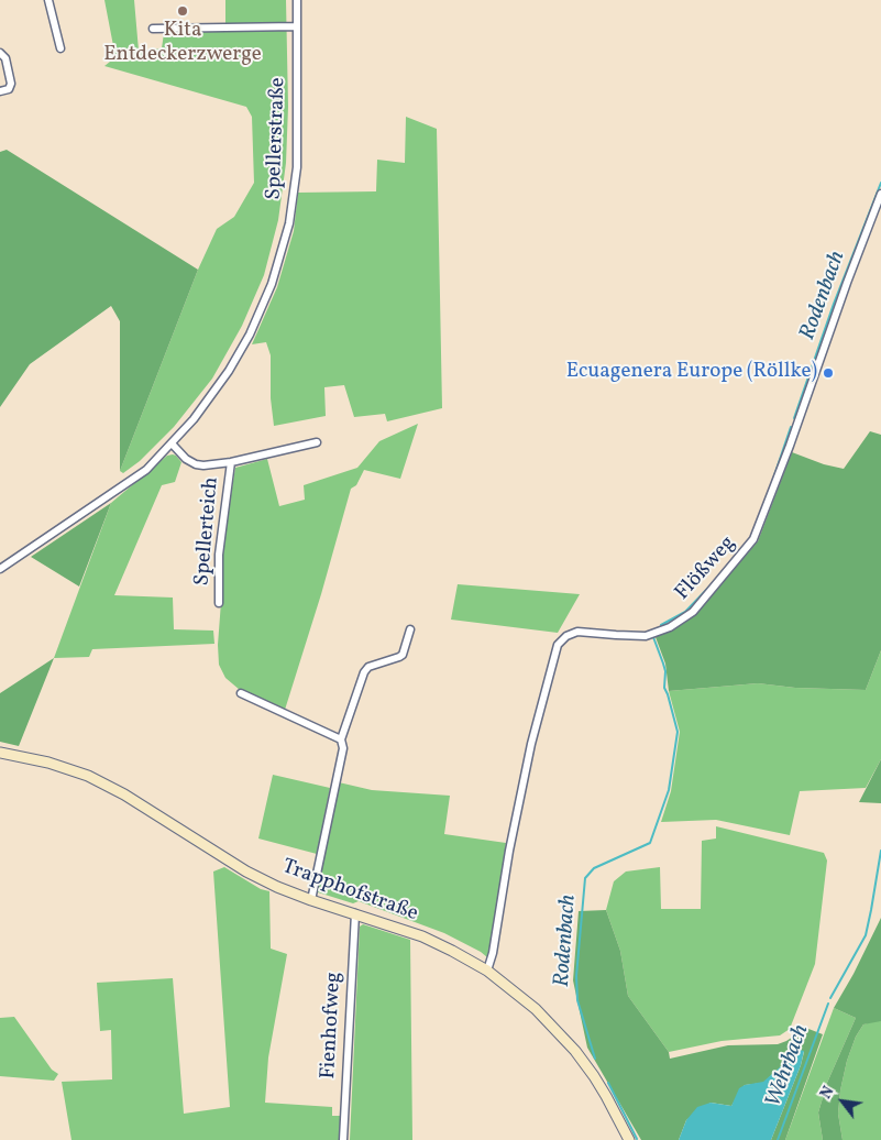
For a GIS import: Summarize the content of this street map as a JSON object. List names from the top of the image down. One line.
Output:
{"streets":{"street":["Spellerstraße","Spellerteich","Flößweg","Trapphofstraße","Fienhofweg"]},"crossings":[["Flößweg","Trapphofstraße"],["Trapphofstraße","Fienhofweg"]],"water":["Rodenbach","Wehrbach"],"places":["Kita Entdeckerzwerge","Ecuagenera Europe (Röllke)"],"north":"top left"}
